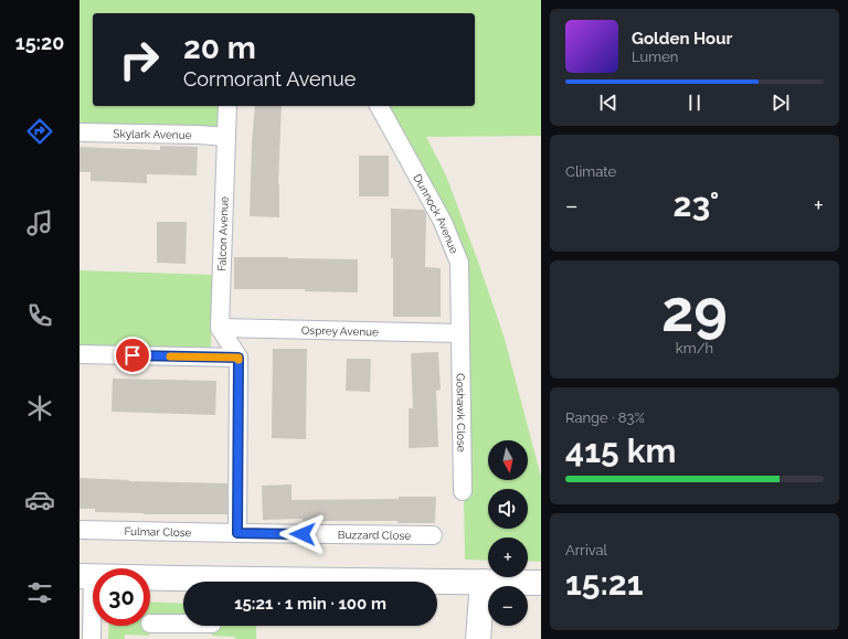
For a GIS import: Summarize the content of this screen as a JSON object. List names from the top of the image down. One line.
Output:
{"streets":{"street":["Skylark Avenue","Dunnock Avenue","Falcon Avenue","Osprey Avenue","Goshawk Close","Fulmar Close","Buzzard Close"]},"crossings":[["Skylark Avenue","Falcon Avenue"],["Dunnock Avenue","Osprey Avenue"],["Dunnock Avenue","Goshawk Close"],["Falcon Avenue","Osprey Avenue"],["Osprey Avenue","Goshawk Close"],["Fulmar Close","Buzzard Close"]],"north":"bottom","page":{"tabs":"15:20","turn":["20 m","Cormorant Avenue"],"song":["Golden Hour","Lumen"],"tile":["Climate",["29","km/h"],["Range · 83%","415 km"],["Arrival","15:21"]],"heat":["−","23°","+"],"map_buttons":["+","−"],"limit":"30","trip":"15:21 · 1 min · 100 m"}}
